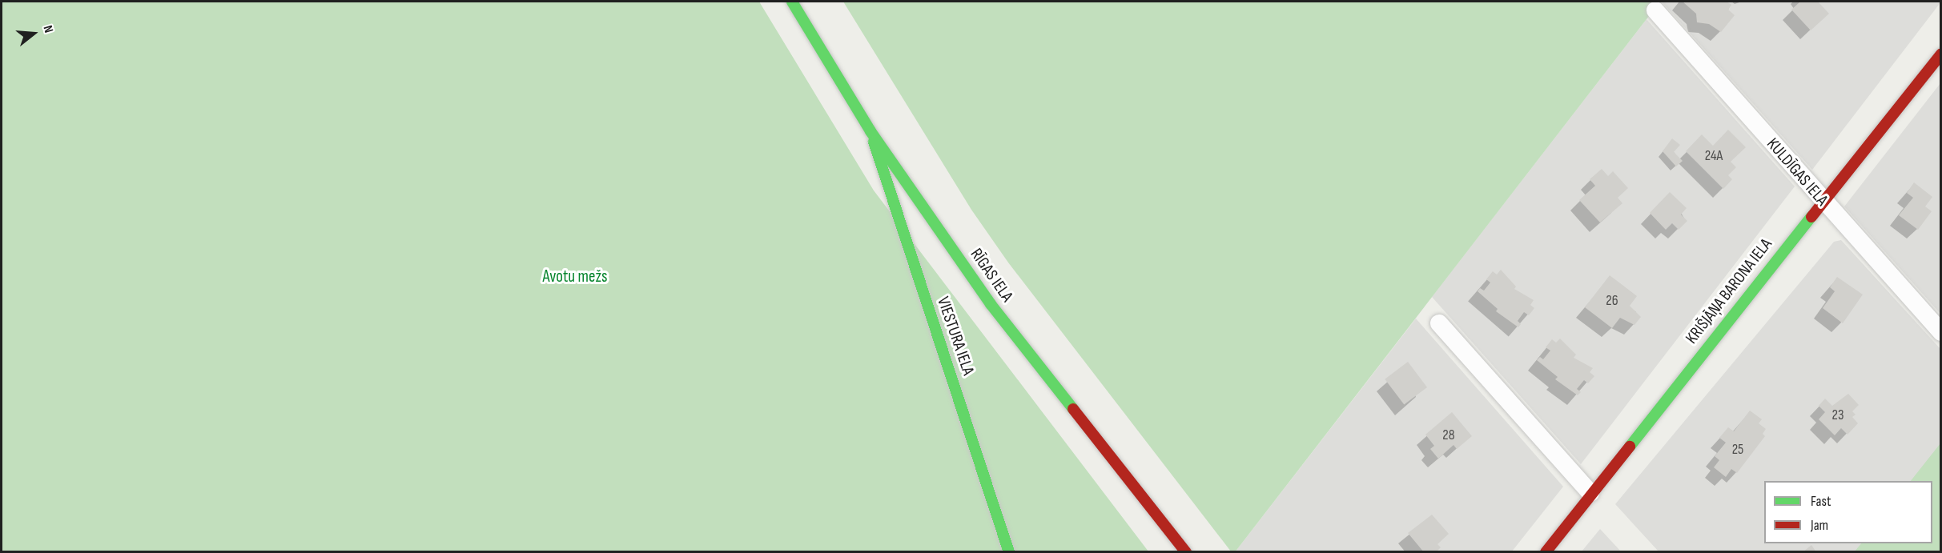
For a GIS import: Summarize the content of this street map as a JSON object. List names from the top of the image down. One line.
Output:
{"streets":{"street":["KULDĪGAS IELA","RĪGAS IELA","KRIŠJĀŅA BARONA IELA","VIESTURA IELA"]},"crossings":[["KULDĪGAS IELA","KRIŠJĀŅA BARONA IELA"],["RĪGAS IELA","VIESTURA IELA"]],"parks":["Avotu mežs"],"house_numbers":["24A","26","23","28","25"],"legend":["Fast","Jam"],"north":"right"}
